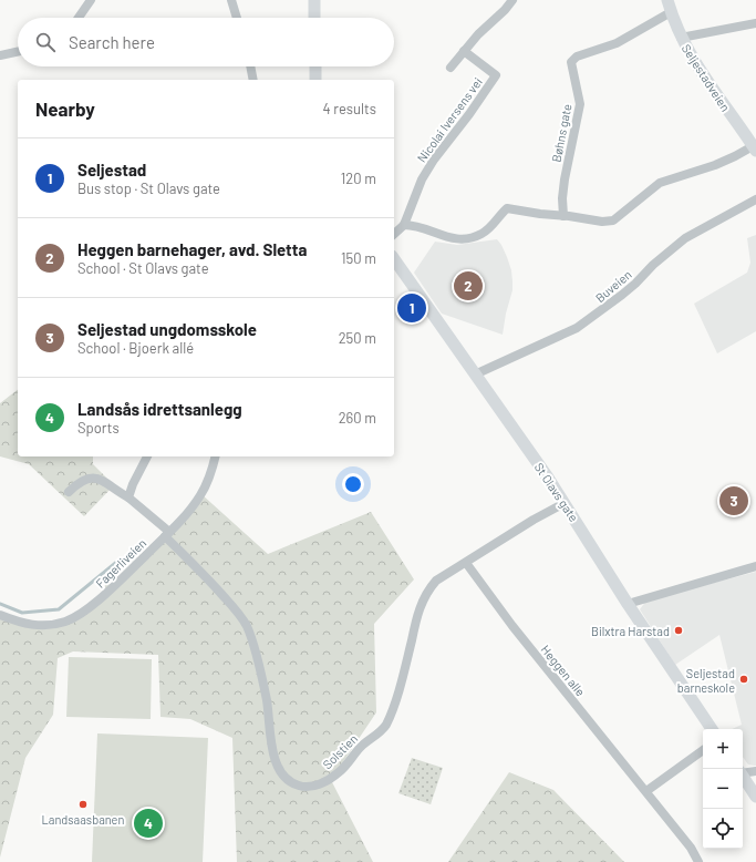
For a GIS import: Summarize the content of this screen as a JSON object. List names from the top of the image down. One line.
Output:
{"streets":{"street":["Seljestadveien","Nicolai Iversens vei","Bøhns gate","Buveien","St Olavs gate","Fagerliveien","Heggen alle","Solstien"]},"crossings":[["Seljestadveien","Bøhns gate"],["Buveien","St Olavs gate"],["St Olavs gate","Solstien"],["Fagerliveien","Solstien"],["Heggen alle","Solstien"]],"places":["Bilxtra Harstad","Seljestad barneskole","Landsaasbanen"],"page":{"search":"Search here","heading":["Nearby","4 results"],"list":[{"mark":"1","name":"Seljestad","note":"Bus stop · St Olavs gate","value":"120 m"},{"mark":"2","name":"Heggen barnehager, avd. Sletta","note":"School · St Olavs gate","value":"150 m"},{"mark":"3","name":"Seljestad ungdomsskole","note":"School · Bjoerk allé","value":"250 m"},{"mark":"4","name":"Landsås idrettsanlegg","note":"Sports","value":"260 m"}],"pins":["2","1","3","4"],"map_buttons":["+","−"]}}
